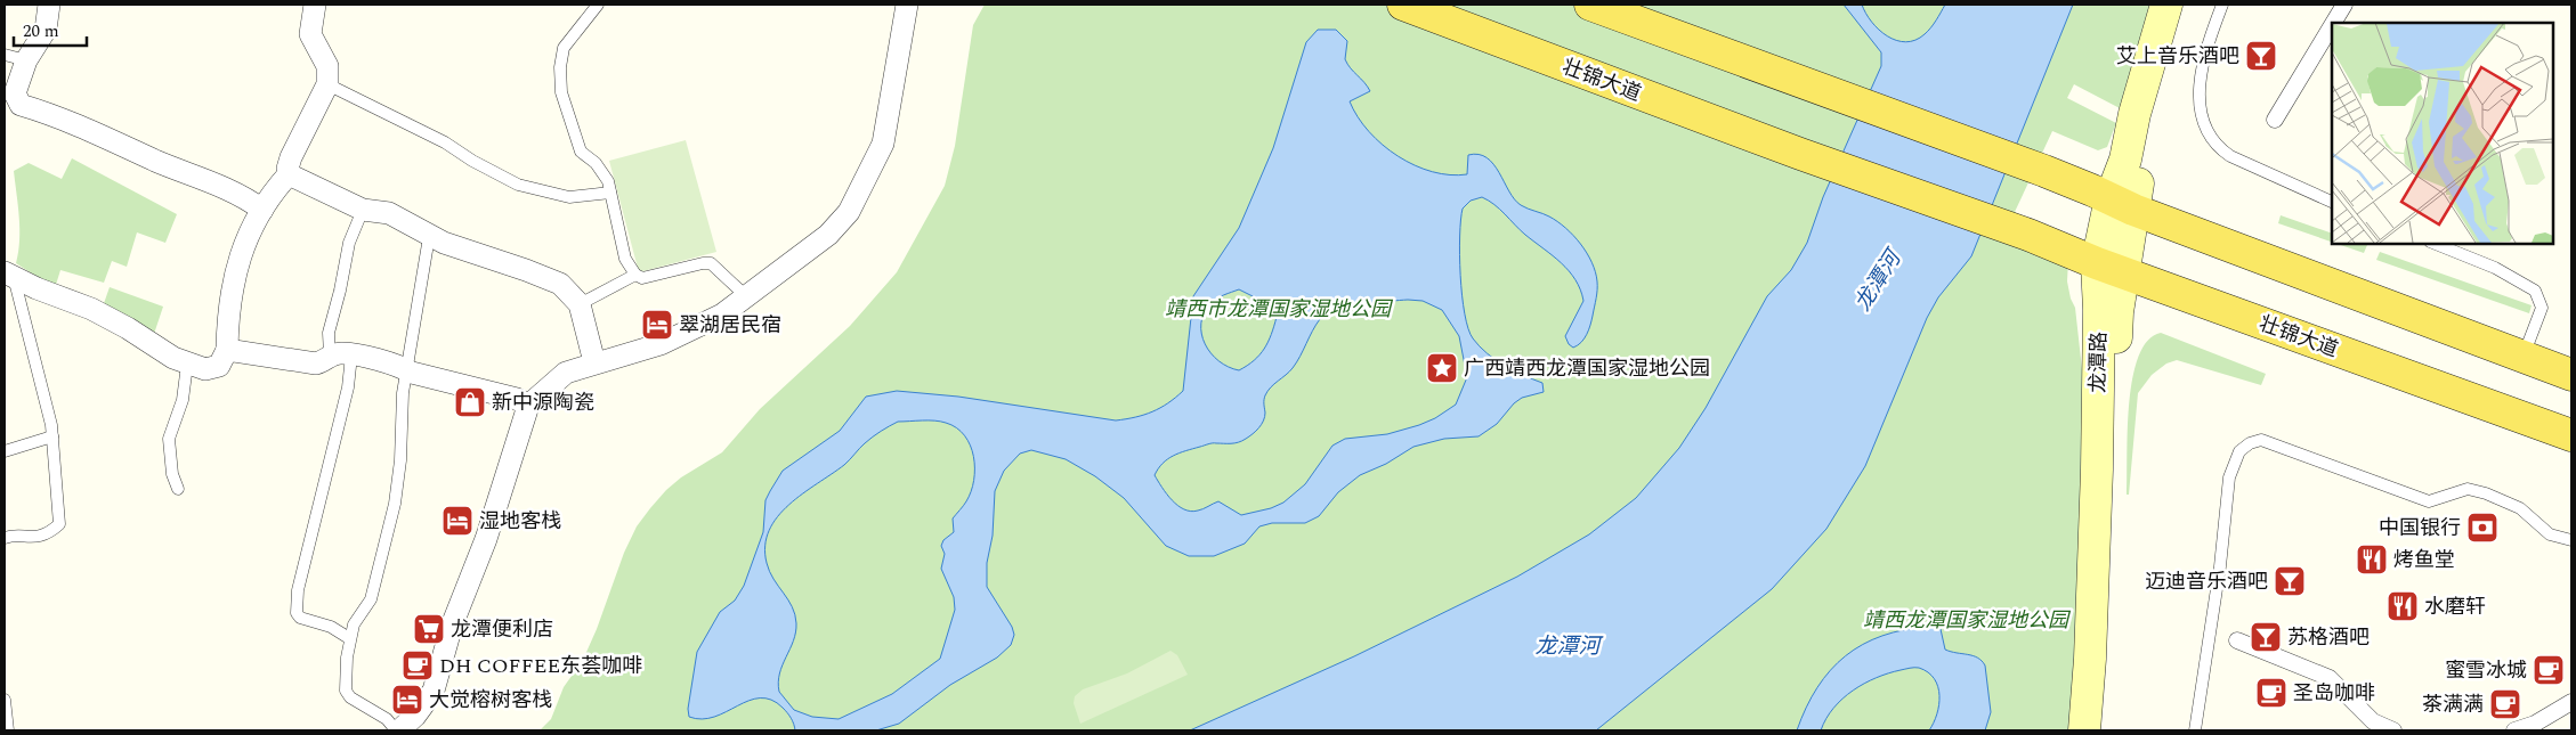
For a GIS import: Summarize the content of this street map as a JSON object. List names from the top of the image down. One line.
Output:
{"streets":{"main road":["壮锦大道","龙潭路"]},"crossings":[["壮锦大道","龙潭路"]],"water":["龙潭河"],"parks":["靖西市龙潭国家湿地公园","靖西龙潭国家湿地公园"],"places":{"bar":["艾上音乐酒吧","迈迪音乐酒吧","苏格酒吧"],"hotel":["翠湖居民宿","湿地客栈","大觉榕树客栈"],"place":["广西靖西龙潭国家湿地公园"],"shop":["新中源陶瓷"],"bank":["中国银行"],"restaurant":["烤鱼堂","水磨轩"],"supermarket":["龙潭便利店"],"cafe":["DH COFFEE东荟咖啡","蜜雪冰城","圣岛咖啡","茶满满"]},"scale_bar":"20 m"}
